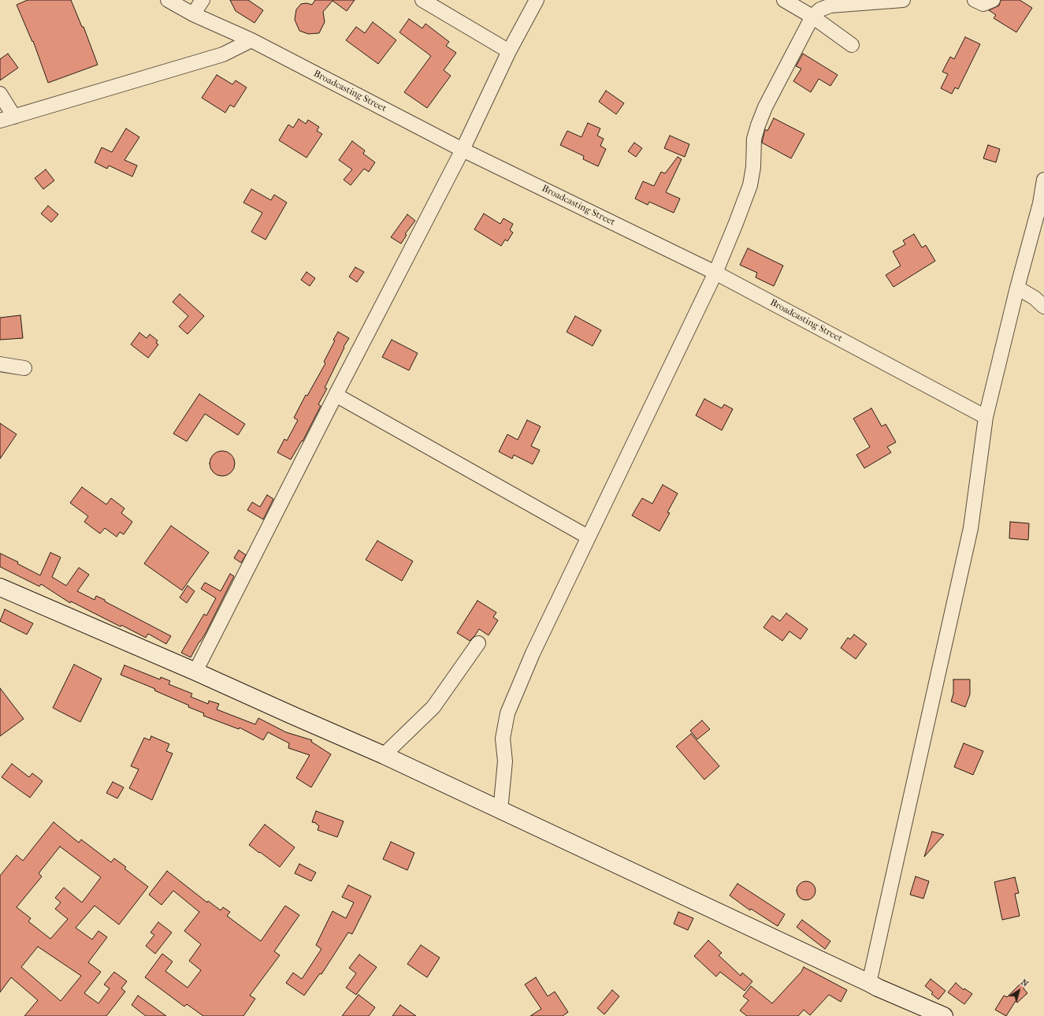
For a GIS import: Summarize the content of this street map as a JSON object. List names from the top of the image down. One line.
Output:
{"streets":{"street":["Broadcasting Street"]},"north":"top right"}
